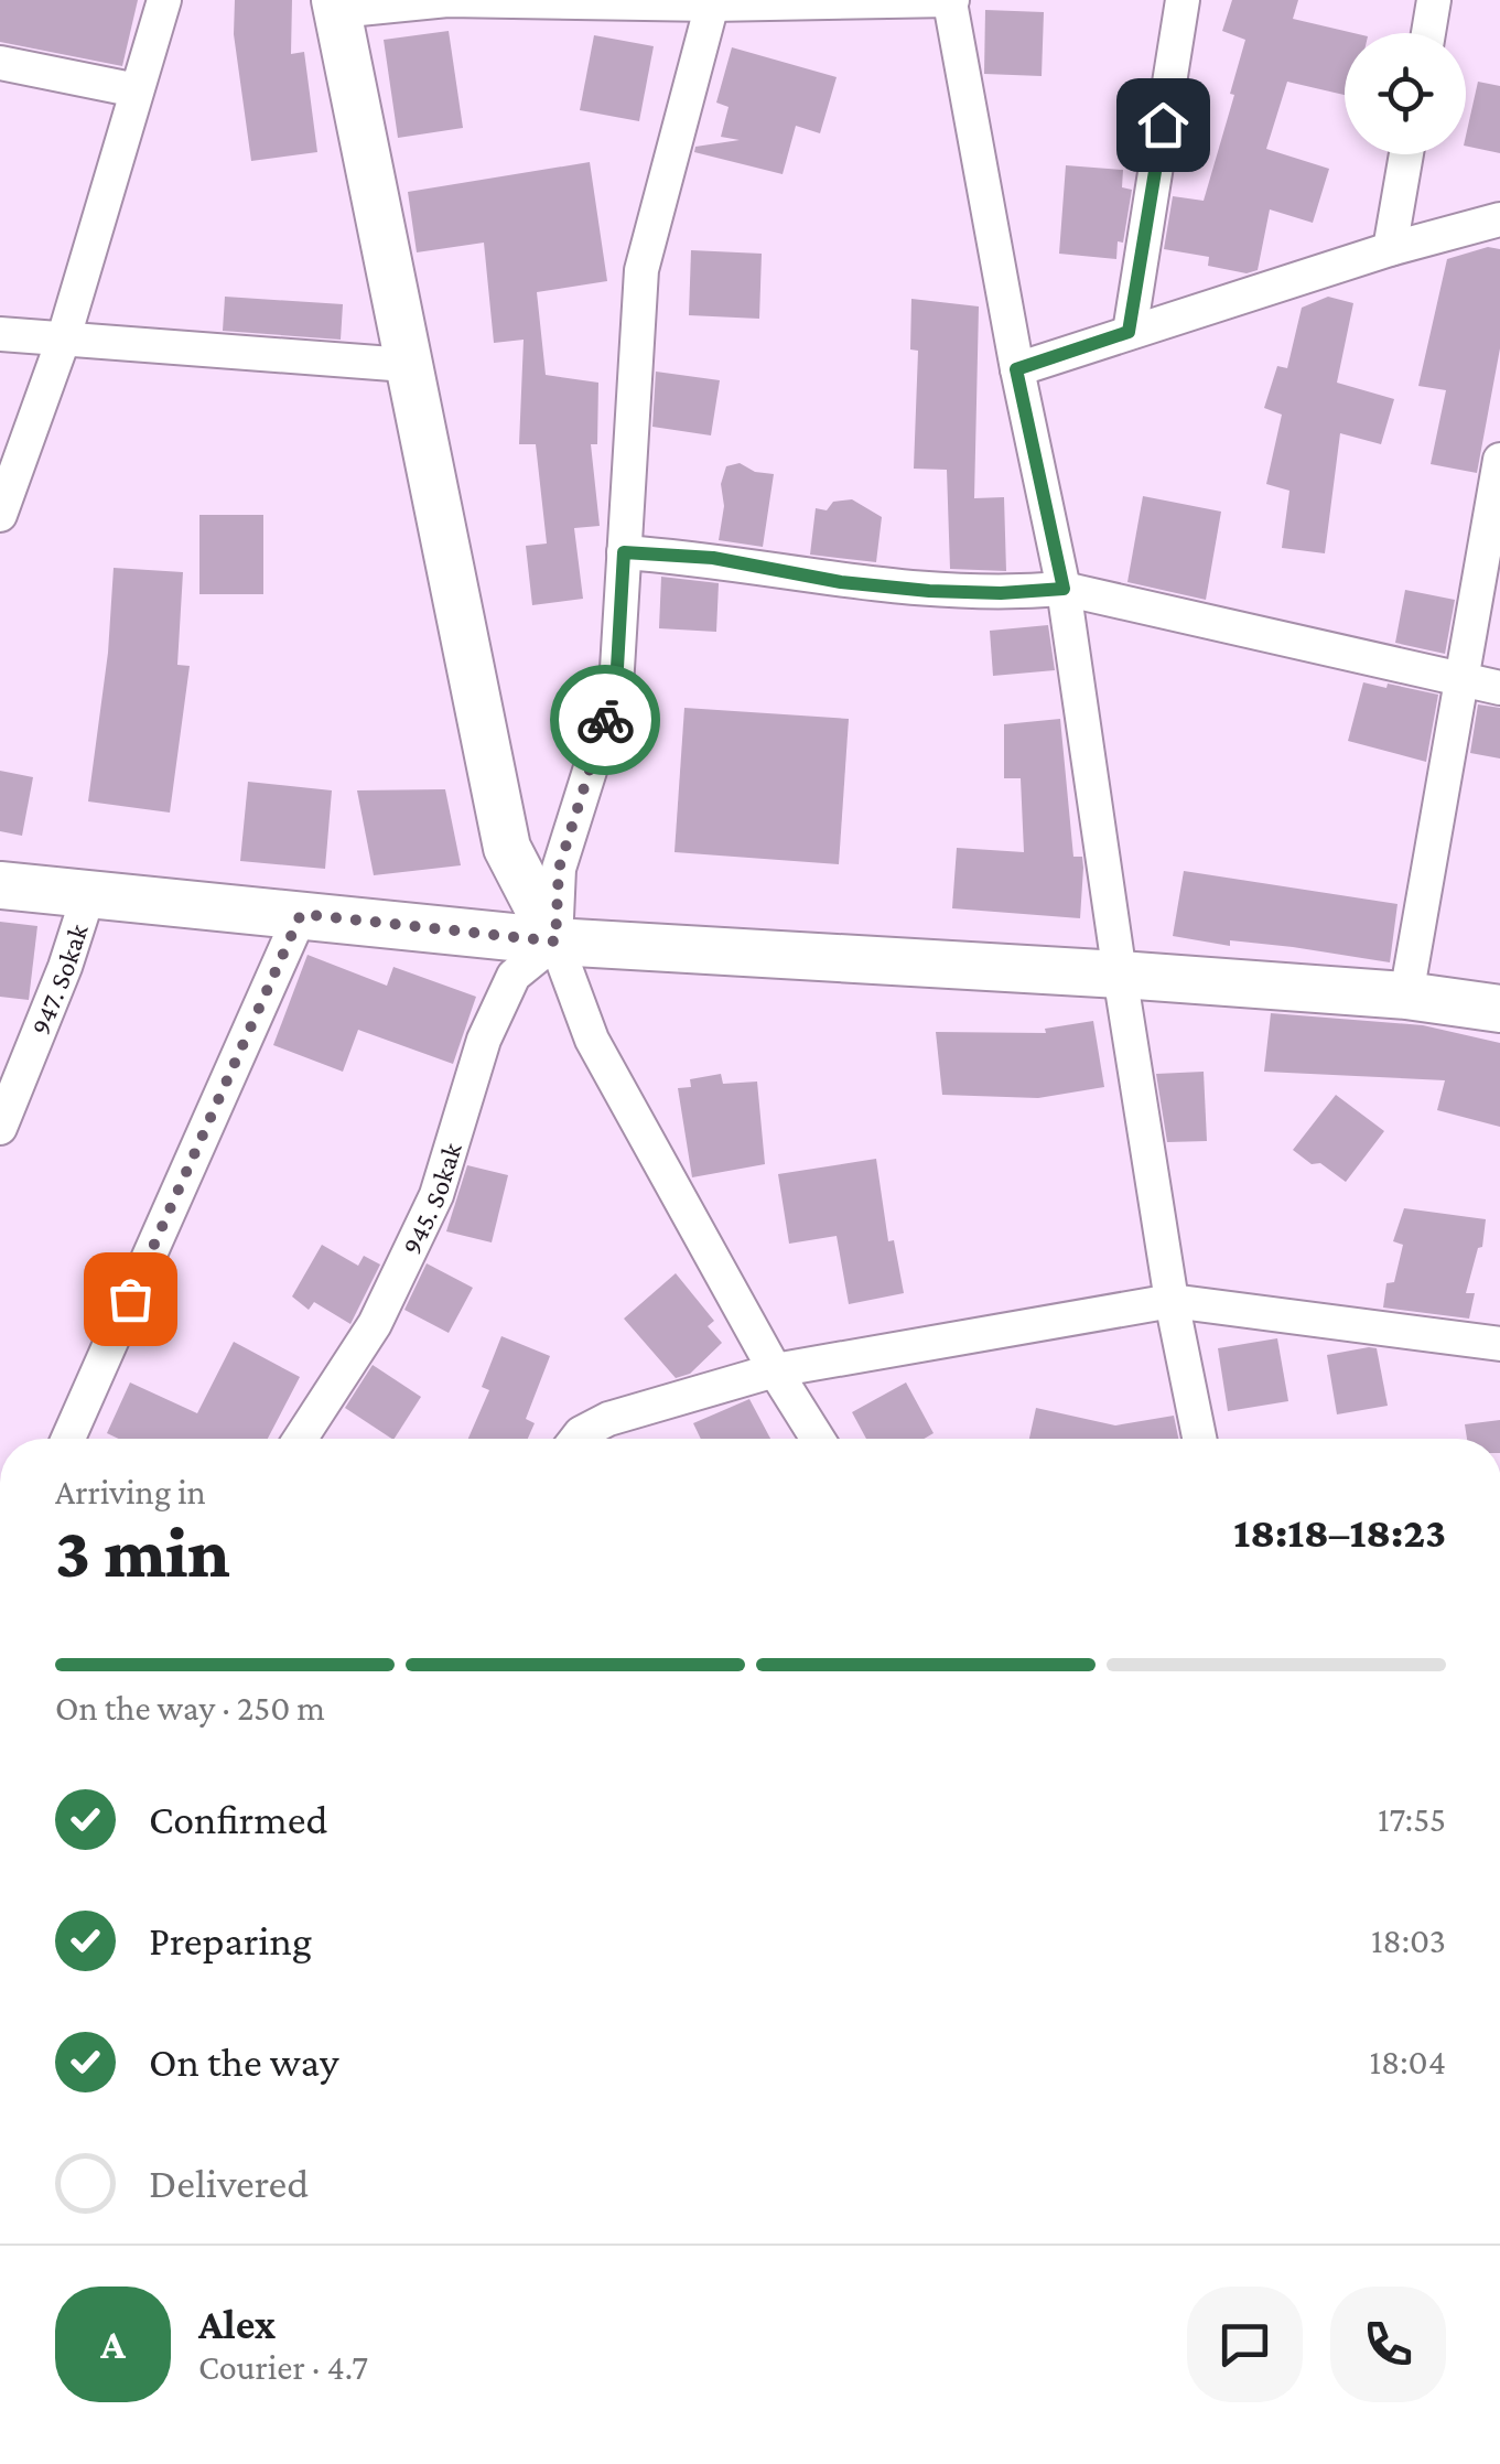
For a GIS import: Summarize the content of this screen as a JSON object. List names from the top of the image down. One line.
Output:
{"streets":{"street":["947. Sokak","945. Sokak"]},"page":{"heading":["3 min","Arriving in","18:18–18:23"],"panel":["Alex","Courier · 4.7"],"bar":"On the way · 250 m","list":[["Confirmed","17:55"],["Preparing","18:03"],["On the way","18:04"],"Delivered"],"round":"A"}}
